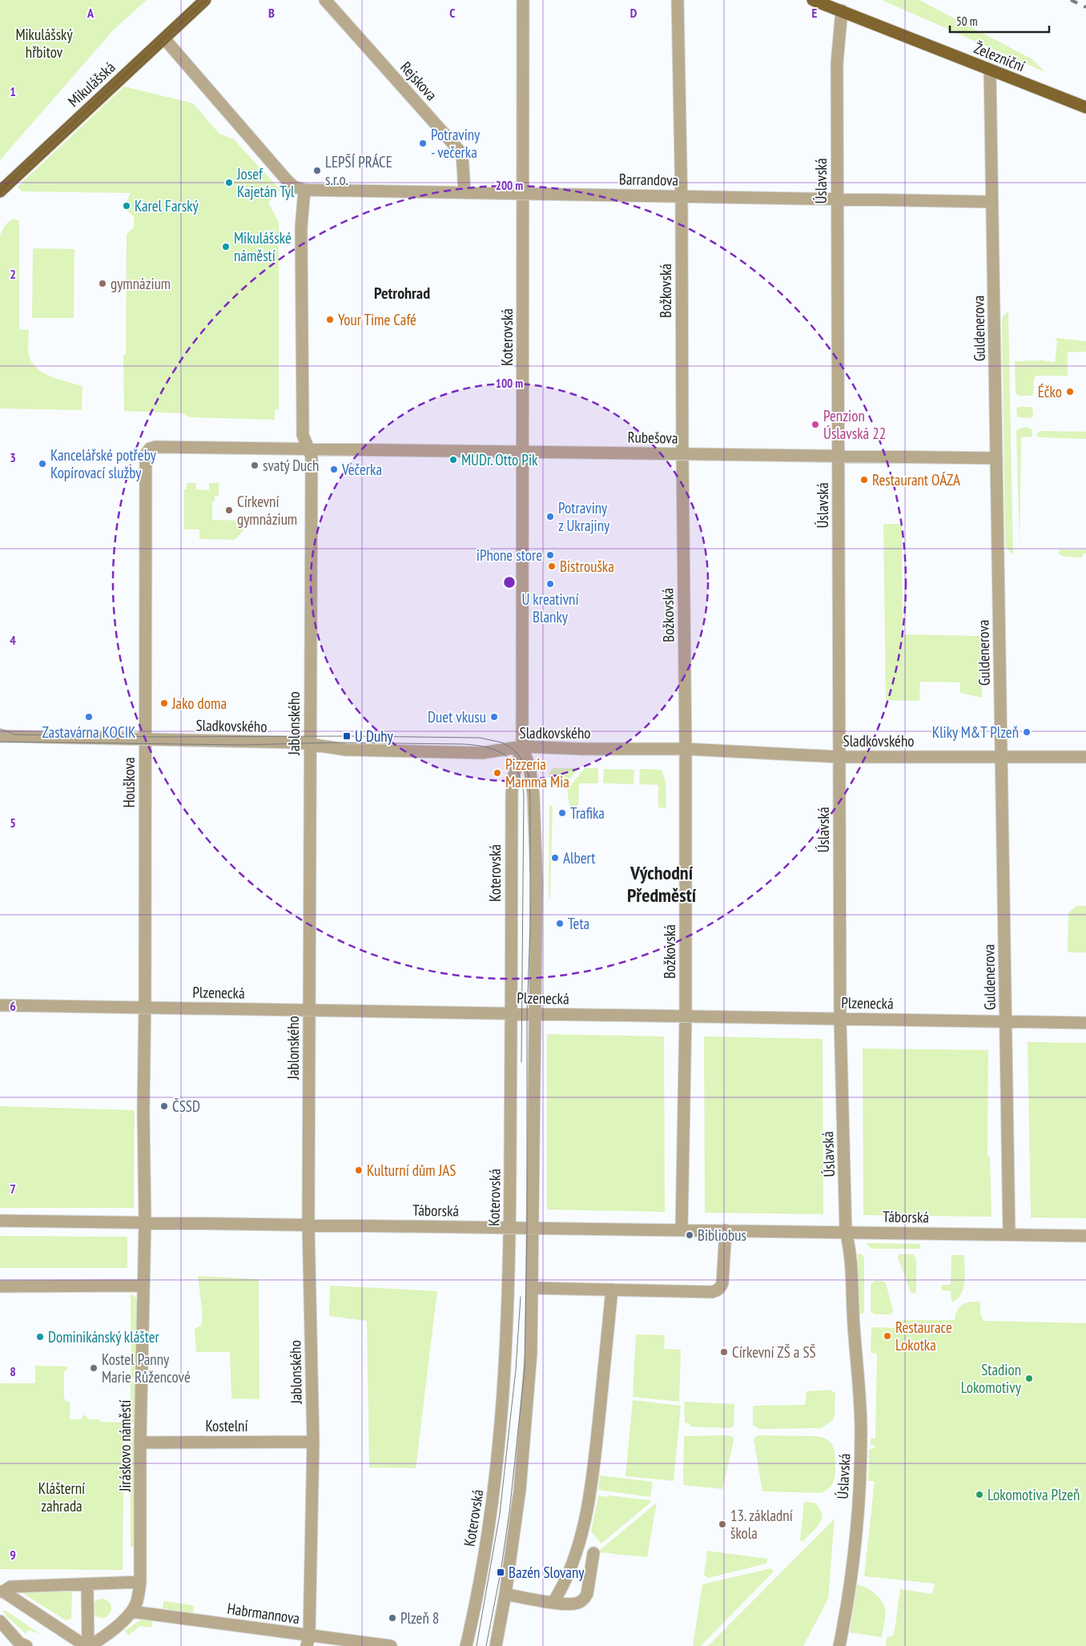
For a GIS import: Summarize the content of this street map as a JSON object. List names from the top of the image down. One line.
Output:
{"streets":{"main road":["Železniční","Mikulášská"],"street":["Rejskova","Barrandova","Úslavská","Božkovská","Guldenerova","Koterovská","Rubešova","Jablonského","Sladkovského","Houškova","Plzenecká","Táborská","Kostelní","Jiráskovo náměstí","Habrmannova"]},"crossings":[["Železniční","Úslavská"],["Železniční","Guldenerova"],["Rejskova","Barrandova"],["Barrandova","Úslavská"],["Barrandova","Božkovská"],["Barrandova","Guldenerova"],["Barrandova","Koterovská"],["Úslavská","Rubešova"],["Úslavská","Sladkovského"],["Úslavská","Plzenecká"],["Úslavská","Táborská"],["Božkovská","Rubešova"],["Božkovská","Sladkovského"],["Božkovská","Plzenecká"],["Božkovská","Táborská"],["Guldenerova","Rubešova"],["Guldenerova","Sladkovského"],["Guldenerova","Plzenecká"],["Guldenerova","Táborská"],["Koterovská","Rubešova"],["Koterovská","Sladkovského"],["Koterovská","Plzenecká"],["Koterovská","Táborská"],["Rubešova","Jablonského"],["Rubešova","Houškova"],["Jablonského","Sladkovského"],["Jablonského","Houškova"],["Jablonského","Plzenecká"],["Jablonského","Táborská"],["Jablonského","Kostelní"],["Jablonského","Habrmannova"],["Sladkovského","Houškova"],["Houškova","Plzenecká"],["Houškova","Jiráskovo náměstí"],["Táborská","Jiráskovo náměstí"],["Kostelní","Jiráskovo náměstí"],["Jiráskovo náměstí","Habrmannova"]],"districts":["Petrohrad","Východní Předměstí"],"parks":["Mikulášský hřbitov","Klášterní zahrada"],"places":{"other":["Potraviny - večerka","LEPŠÍ PRÁCE s.r.o.","Josef Kajetán Tyl","Karel Farský","Mikulášské náměstí","gymnázium","Your Time Café","Éčko","Penzion Úslavská 22","MUDr. Otto Pik","Kancelářské potřeby Kopírovací služby","svatý Duch","Večerka","Restaurant OÁZA","Církevní gymnázium","Potraviny z Ukrajiny","iPhone store","Bistrouška","U kreativní Blanky","Jako doma","Zastavárna KOCIK","Duet vkusu","Kliky M&T Plzeň","Pizzeria Mamma Mia","Trafika","Albert","Teta","ČSSD","Kulturní dům JAS","Bibliobus","Restaurace Lokotka","Dominikánský klášter","Církevní ZŠ a SŠ","Kostel Panny Marie Růžencové","Stadion Lokomotivy","Lokomotiva Plzeň","13. základní škola","Plzeň 8"],"transit":["U Duhy","Bazén Slovany"]},"scale_bar":"50 m","grid":{"columns":["A","B","C","D","E"],"rows":["1","2","3","4","5","6","7","8","9"]},"rings":["200 m","100 m"]}
